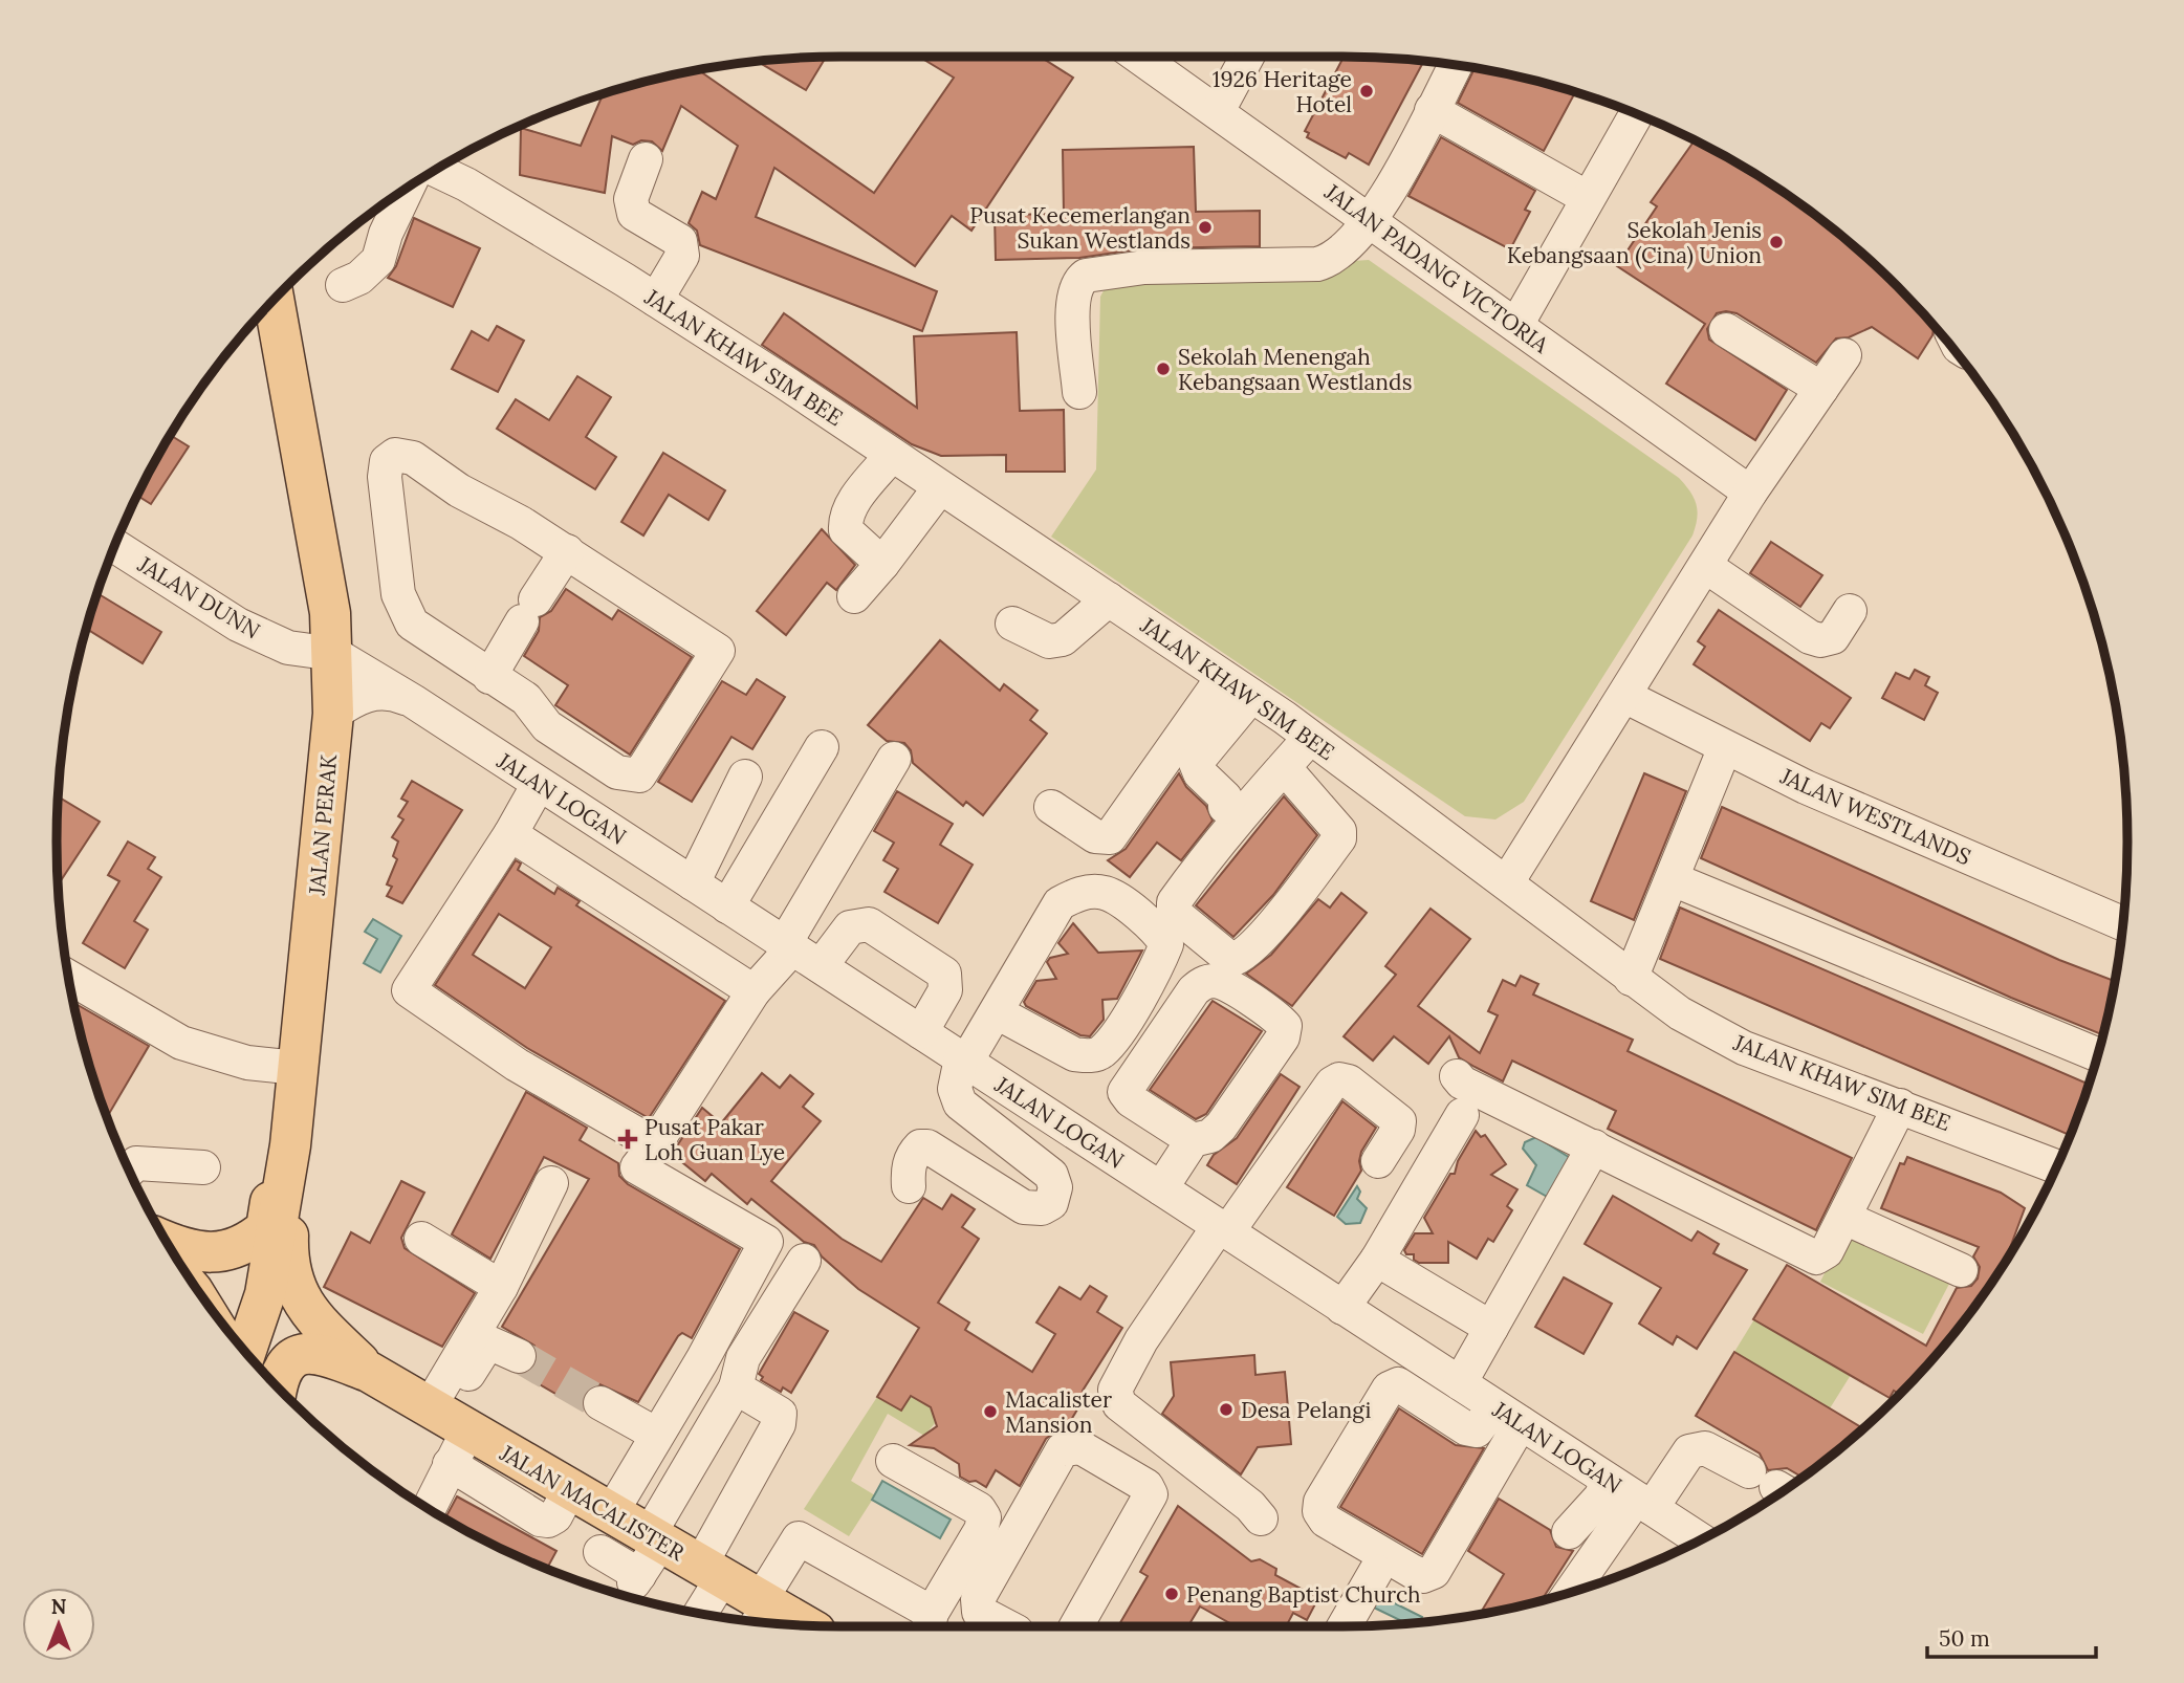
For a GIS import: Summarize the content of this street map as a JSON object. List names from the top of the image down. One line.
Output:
{"streets":{"main road":["JALAN PERAK","JALAN MACALISTER"],"street":["JALAN PADANG VICTORIA","JALAN KHAW SIM BEE","JALAN DUNN","JALAN LOGAN","JALAN WESTLANDS"]},"crossings":[["JALAN DUNN","JALAN LOGAN"],["JALAN DUNN","JALAN PERAK"],["JALAN LOGAN","JALAN PERAK"]],"places":{"other":["1926 Heritage Hotel","Pusat Kecemerlangan Sukan Westlands","Sekolah Jenis Kebangsaan (Cina) Union","Sekolah Menengah Kebangsaan Westlands","Desa Pelangi","Macalister Mansion","Penang Baptist Church"],"health":["Pusat Pakar Loh Guan Lye"]},"scale_bar":"50 m","north":"top"}
